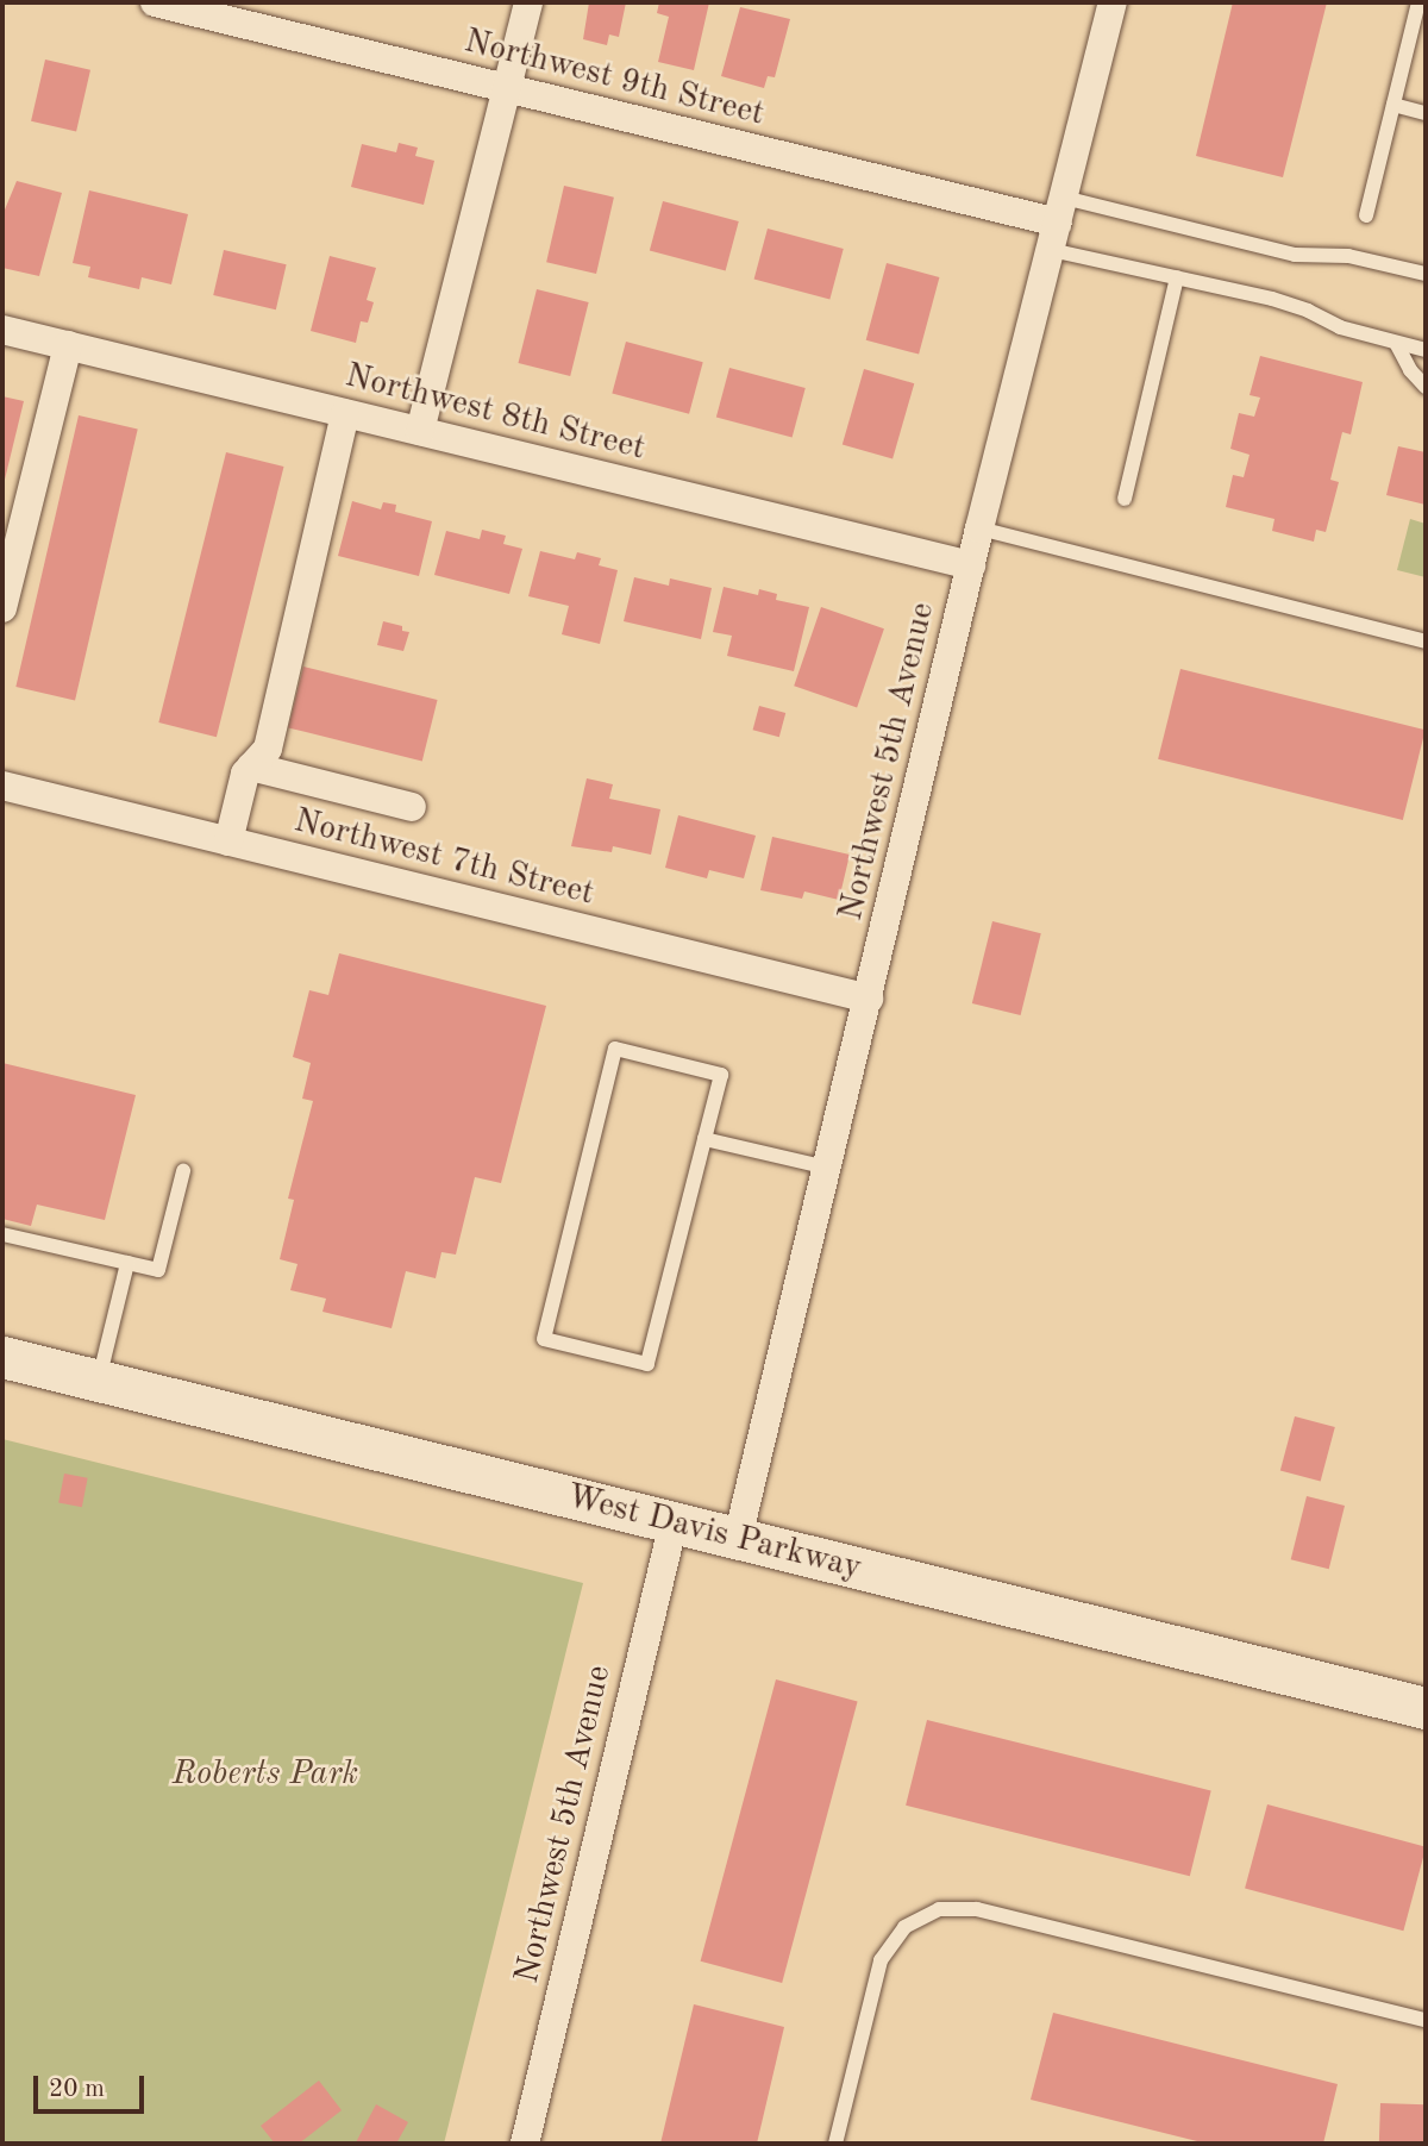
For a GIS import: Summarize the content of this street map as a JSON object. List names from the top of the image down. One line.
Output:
{"streets":{"street":["Northwest 9th Street","Northwest 8th Street","Northwest 5th Avenue","Northwest 7th Street","West Davis Parkway"]},"crossings":[["Northwest 9th Street","Northwest 5th Avenue"],["Northwest 8th Street","Northwest 5th Avenue"],["Northwest 5th Avenue","Northwest 7th Street"],["Northwest 5th Avenue","West Davis Parkway"]],"parks":["Roberts Park"],"scale_bar":"20 m"}
